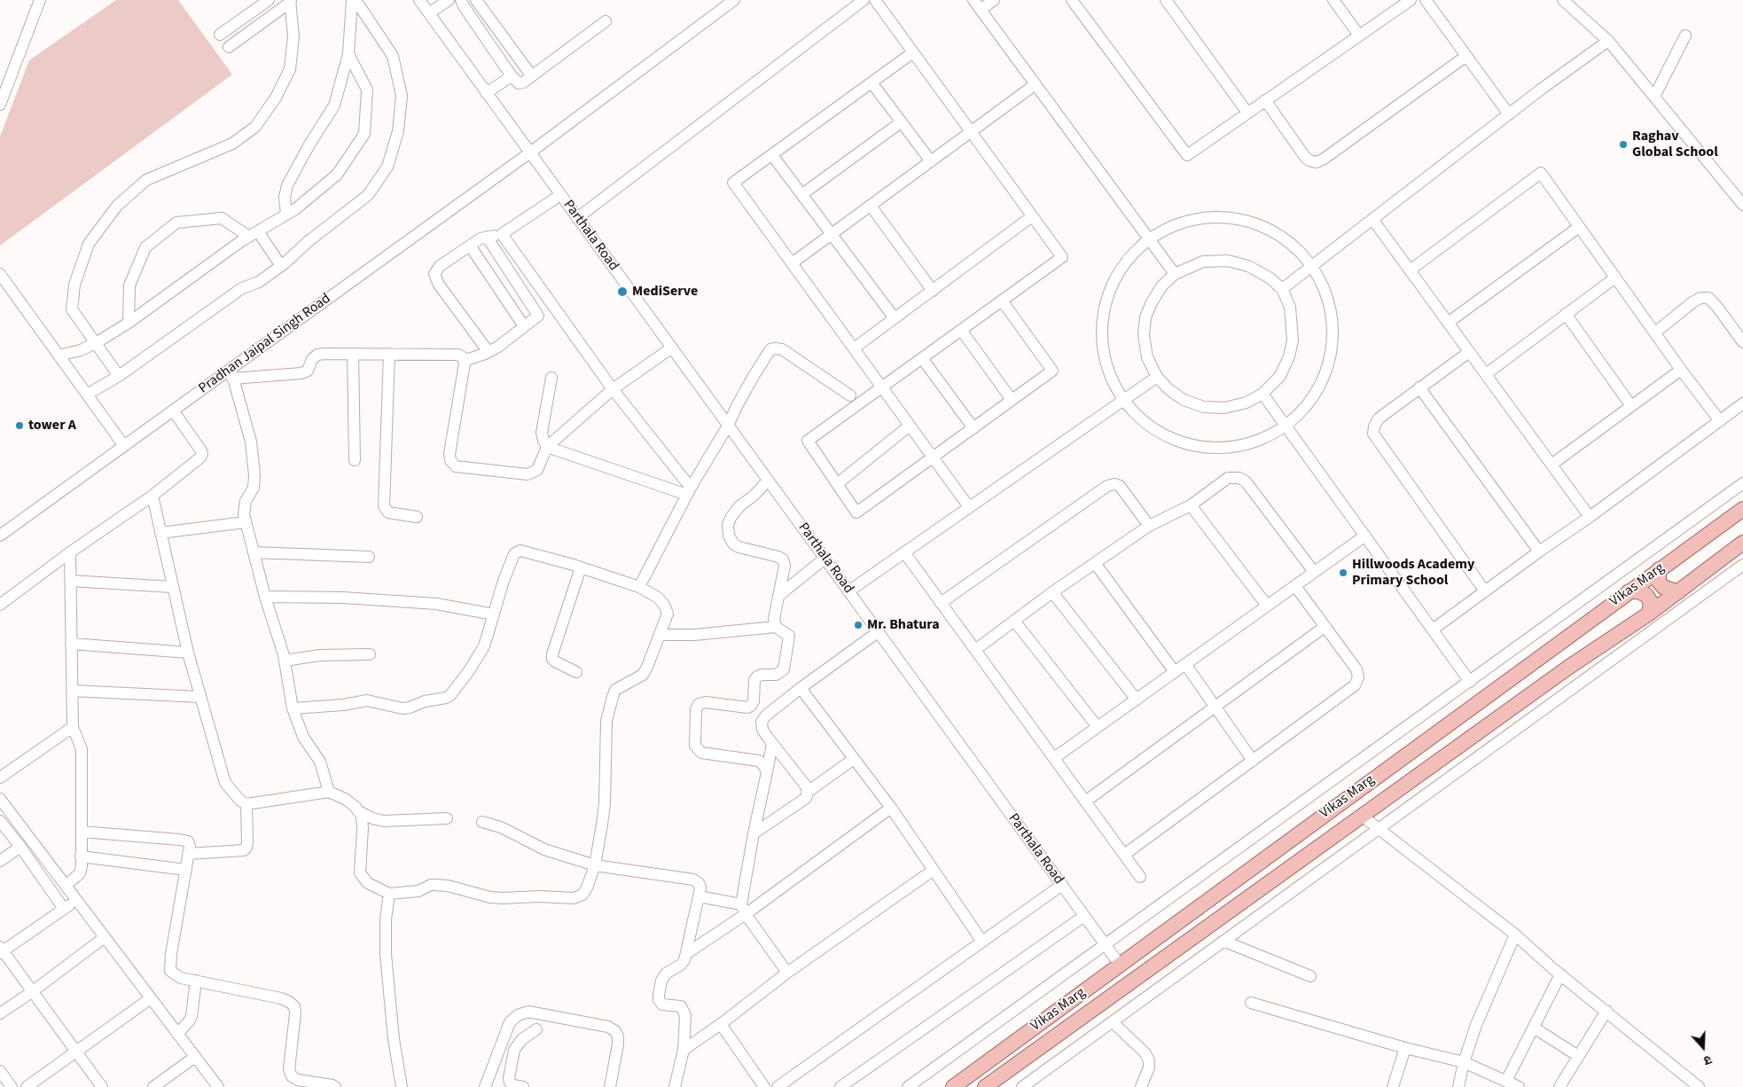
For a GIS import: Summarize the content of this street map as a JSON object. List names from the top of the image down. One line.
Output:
{"streets":{"main road":["Vikas Marg"],"street":["Parthala Road","Pradhan Jaipal Singh Road"]},"crossings":[["Parthala Road","Pradhan Jaipal Singh Road"],["Parthala Road","Vikas Marg"]],"places":["Raghav Global School","MediServe","tower A","Hillwoods Academy Primary School","Mr. Bhatura"],"north":"bottom"}
